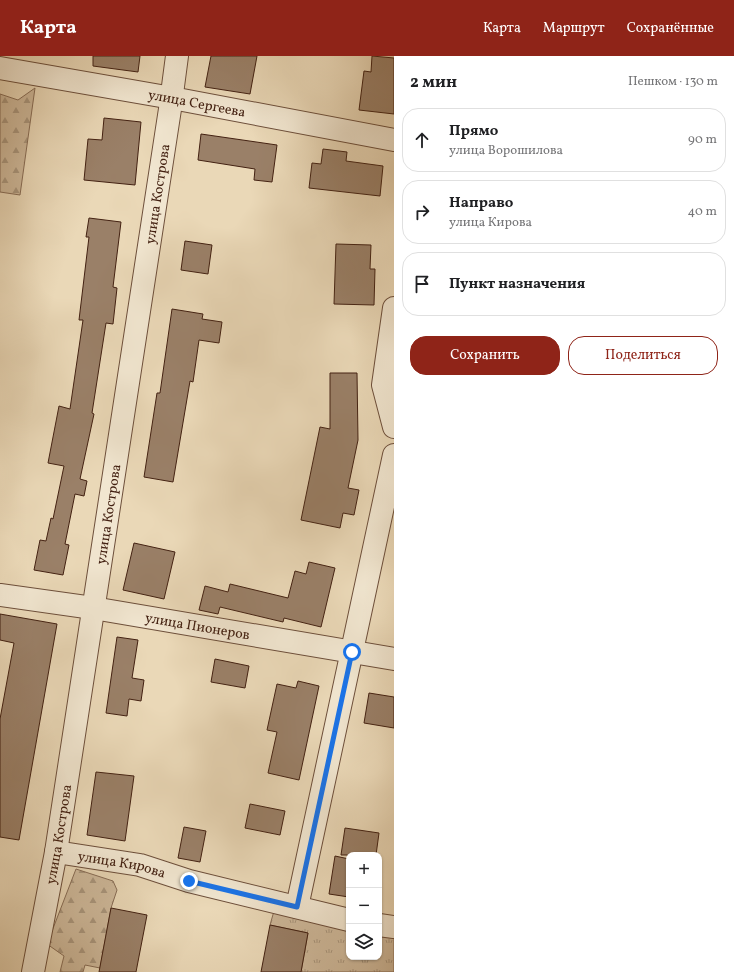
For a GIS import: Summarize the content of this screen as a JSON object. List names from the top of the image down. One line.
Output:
{"streets":{"street":["улица Сергеева","улица Кострова","улица Пионеров","улица Кирова"]},"crossings":[["улица Сергеева","улица Кострова"],["улица Кострова","улица Пионеров"],["улица Кострова","улица Кирова"]],"page":{"header":"Карта","nav":["Карта","Маршрут","Сохранённые"],"heading":["2 мин","Пешком · 130 m"],"list":[["Прямо","улица Ворошилова","90 m"],["Направо","улица Кирова","40 m"],"Пункт назначения"],"buttons":["Сохранить","Поделиться"],"map_buttons":["+","−"]}}
